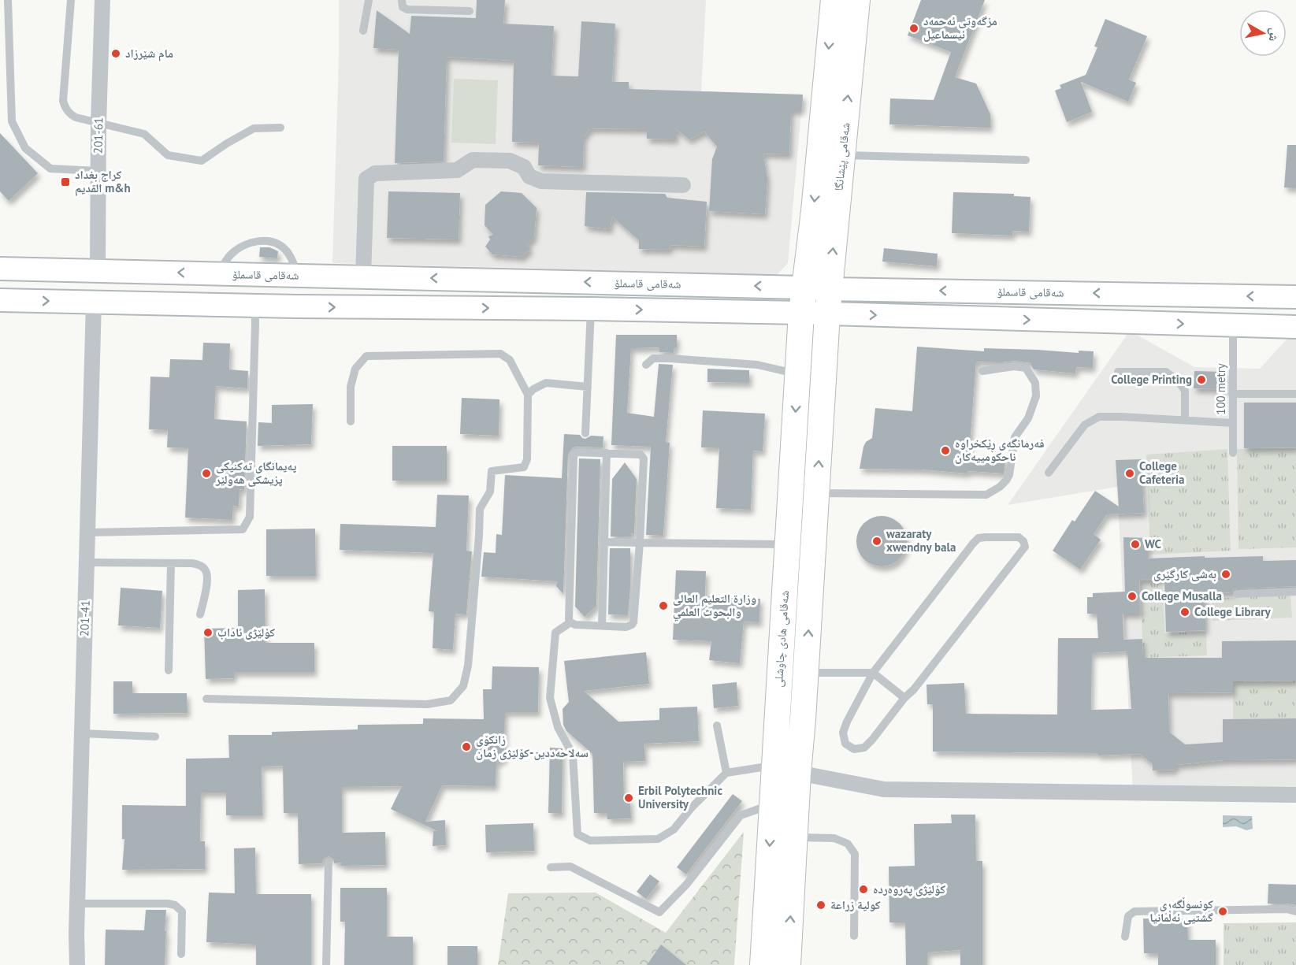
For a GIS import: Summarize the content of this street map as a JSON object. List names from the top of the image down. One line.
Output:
{"streets":{"main road":["شەقامی پێشانگا","شەقامی قاسملۆ","شەقامی هادی چاوشلی"],"street":["201-61","201-41"],"lane":["100 metry"]},"crossings":[["201-61","شەقامی قاسملۆ"],["شەقامی پێشانگا","شەقامی قاسملۆ"],["شەقامی پێشانگا","شەقامی هادی چاوشلی"]],"places":{"other":["مزگەوتی ئەحمەد ئیسماعیل","مام شێرزاد","College Printing","فەرمانگەی ڕێکخراوە ناحکومییەکان","پەیمانگای تەکنیکی پزیشکی هەولێر","College Cafeteria","wazaraty xwendny bala","WC","بەشی کارگێری","College Musalla","وزارة التعليم العالى والبحوث العلمي","College Library","کۆلێژی ئاداب","زانکۆی سەلاحەددین-کۆلێژی زمان","Erbil Polytechnic University","کۆلێژی پەروەردە","كولية زراعة","کونسوڵگەری گشتیی ئەڵمانیا"],"transit":["كراج بغداد القديم m&h"]},"north":"right"}
